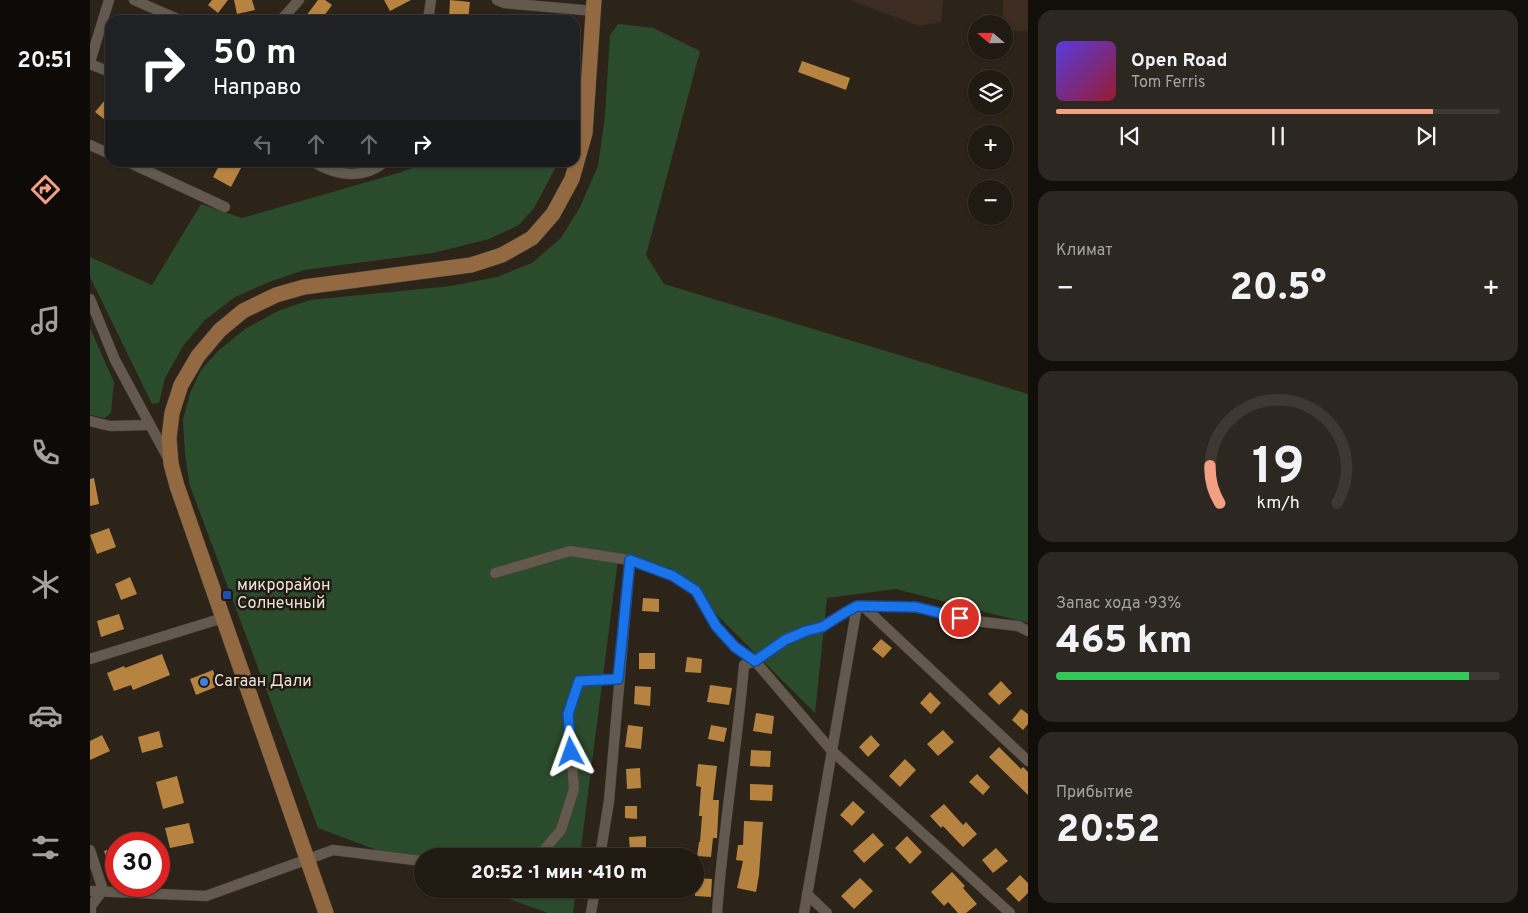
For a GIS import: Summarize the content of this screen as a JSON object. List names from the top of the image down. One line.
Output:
{"places":{"transit":["микрорайон Солнечный"],"other":["Сагаан Дали"]},"north":"left","page":{"tabs":"20:51","map_buttons":["+","−"],"turn":["50 m","Направо"],"song":["Open Road","Tom Ferris"],"tile":["Климат",["Запас хода · 93%","465 km"],["Прибытие","20:52"]],"heat":["−","20.5°","+"],"limit":"30","trip":"20:52 · 1 мин · 410 m","gauge":["19","km/h"]}}
